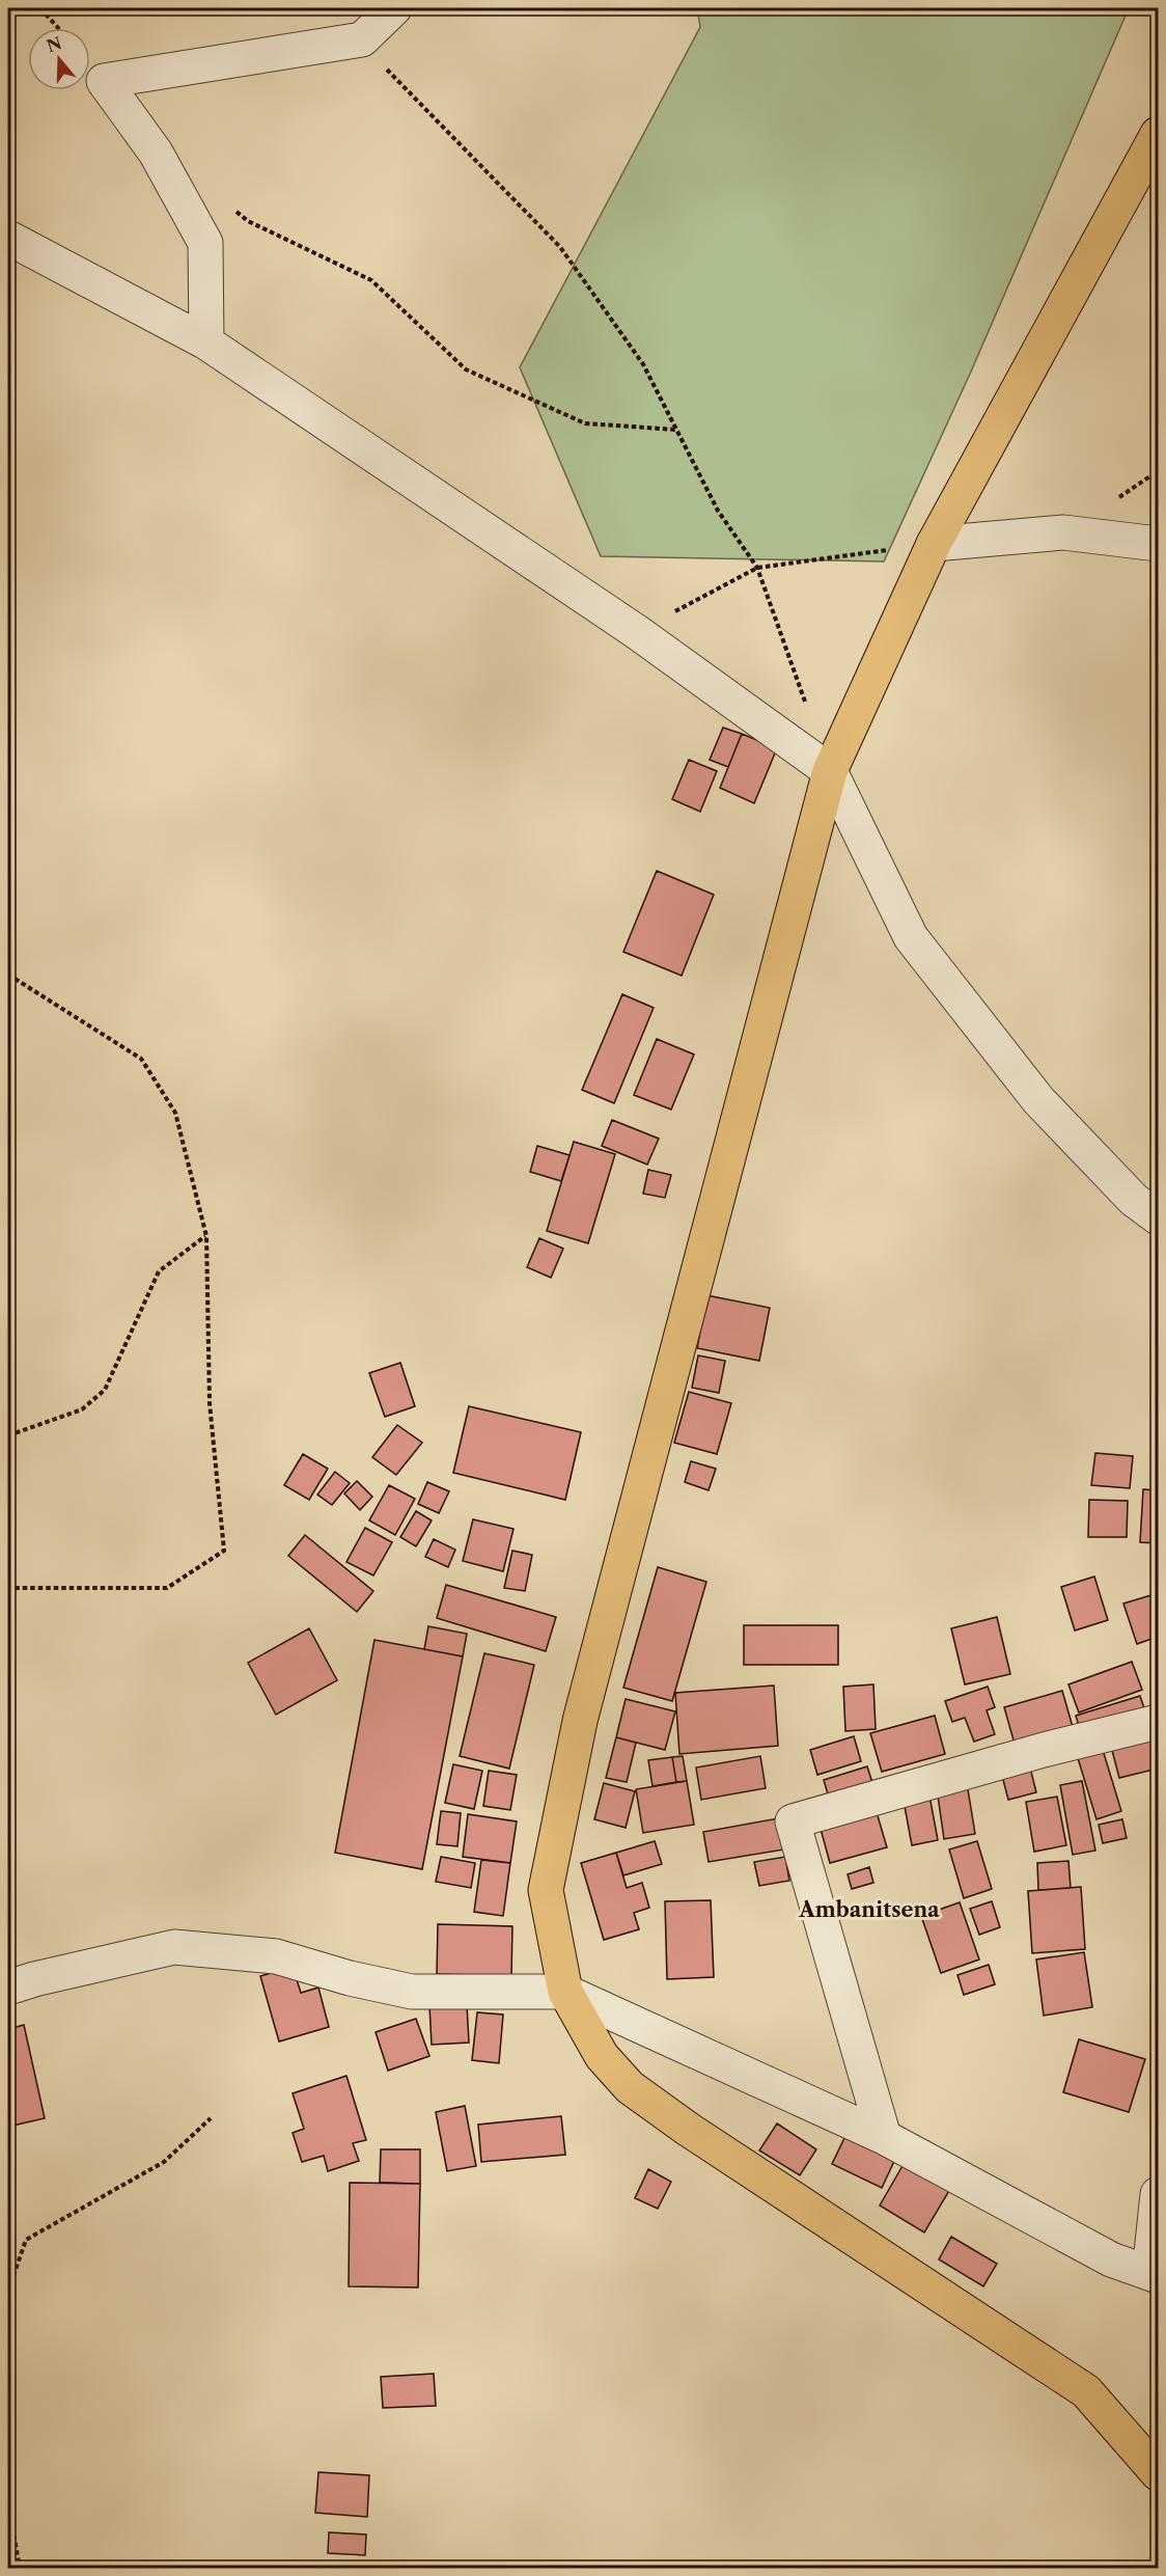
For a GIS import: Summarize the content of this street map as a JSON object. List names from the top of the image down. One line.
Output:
{"districts":["Ambanitsena"],"north":"top"}
